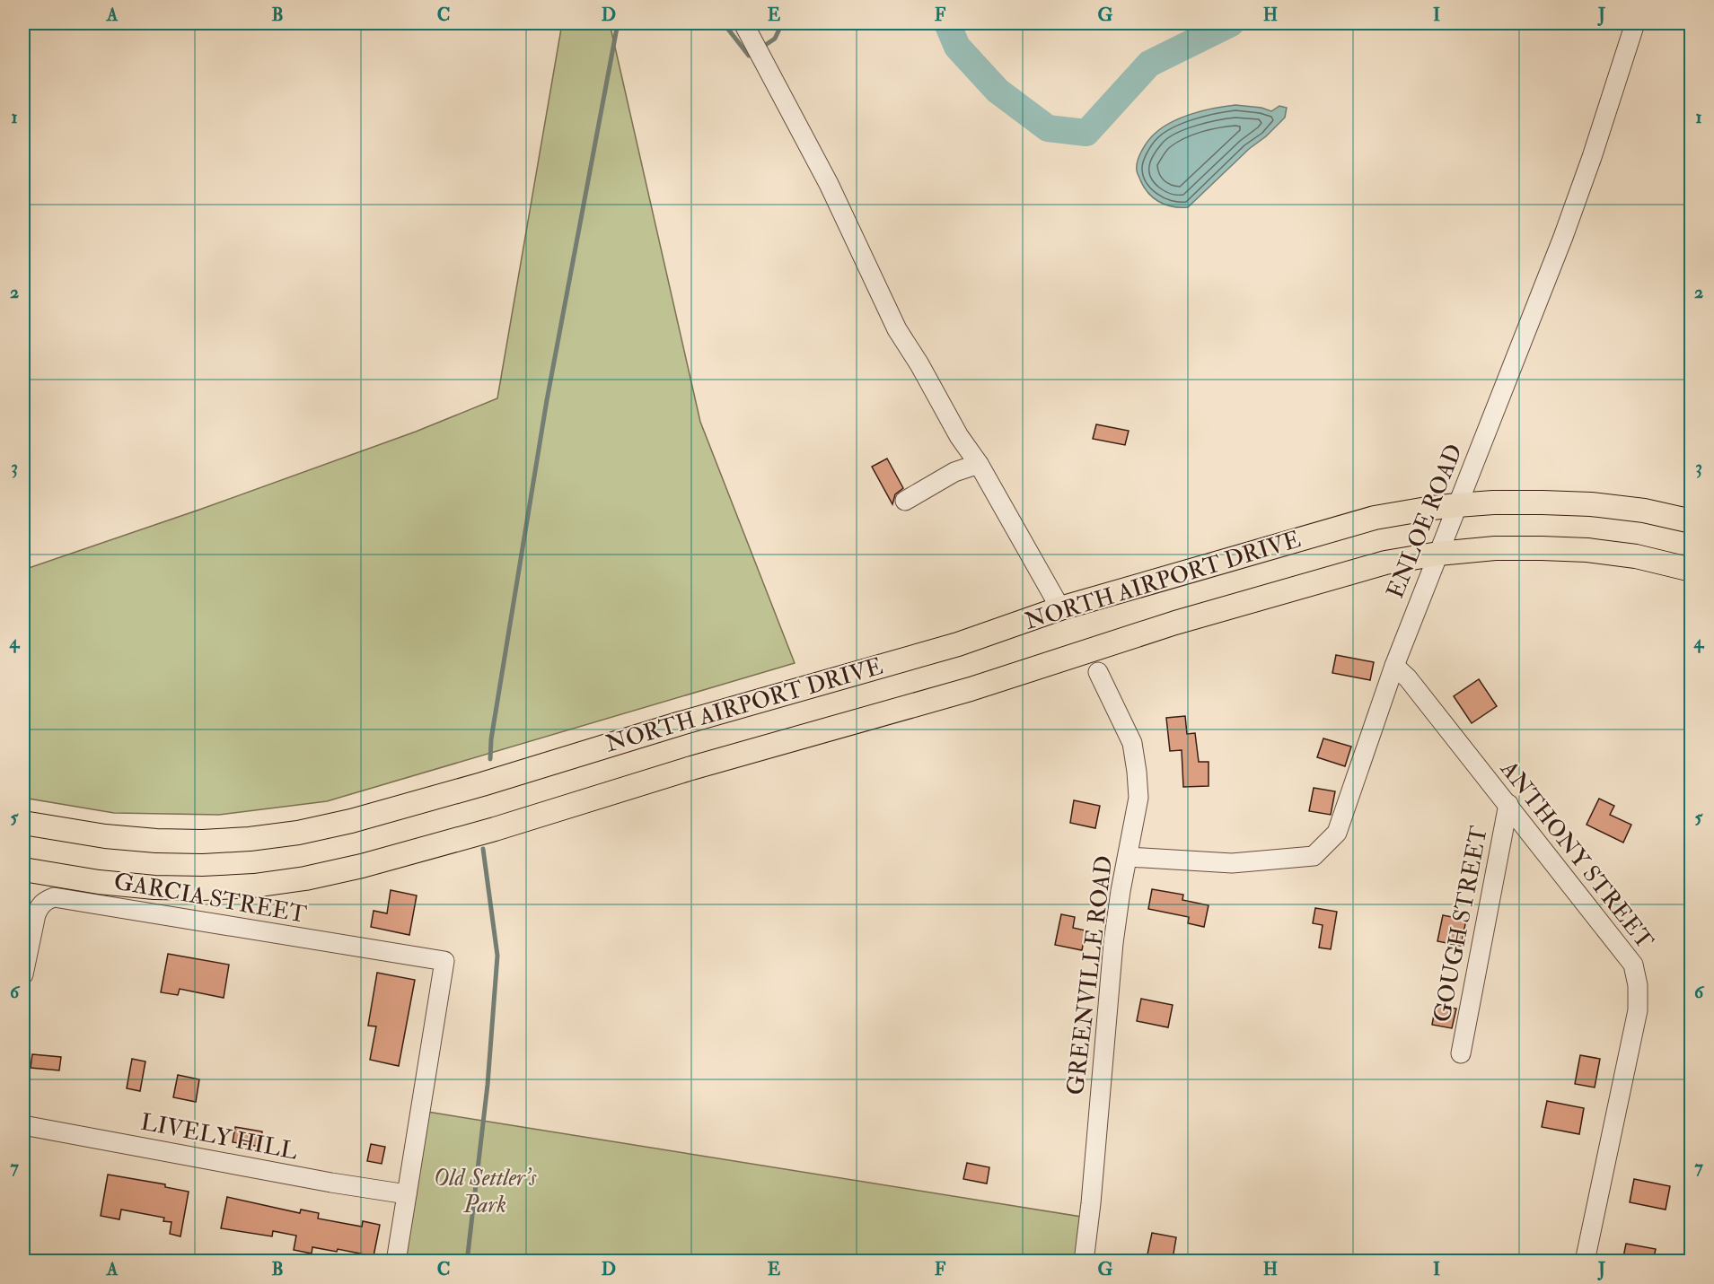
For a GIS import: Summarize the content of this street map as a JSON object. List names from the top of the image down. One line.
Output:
{"streets":{"main road":["NORTH AIRPORT DRIVE"],"street":["ENLOE ROAD","ANTHONY STREET","GARCIA STREET","GOUGH STREET","GREENVILLE ROAD","LIVELY HILL"]},"crossings":[["ENLOE ROAD","NORTH AIRPORT DRIVE"],["ENLOE ROAD","ANTHONY STREET"],["ENLOE ROAD","GREENVILLE ROAD"],["ANTHONY STREET","GOUGH STREET"],["GARCIA STREET","LIVELY HILL"]],"parks":["Old Settler's Park"],"grid":{"columns":["A","B","C","D","E","F","G","H","I","J"],"rows":["1","2","3","4","5","6","7"]}}
